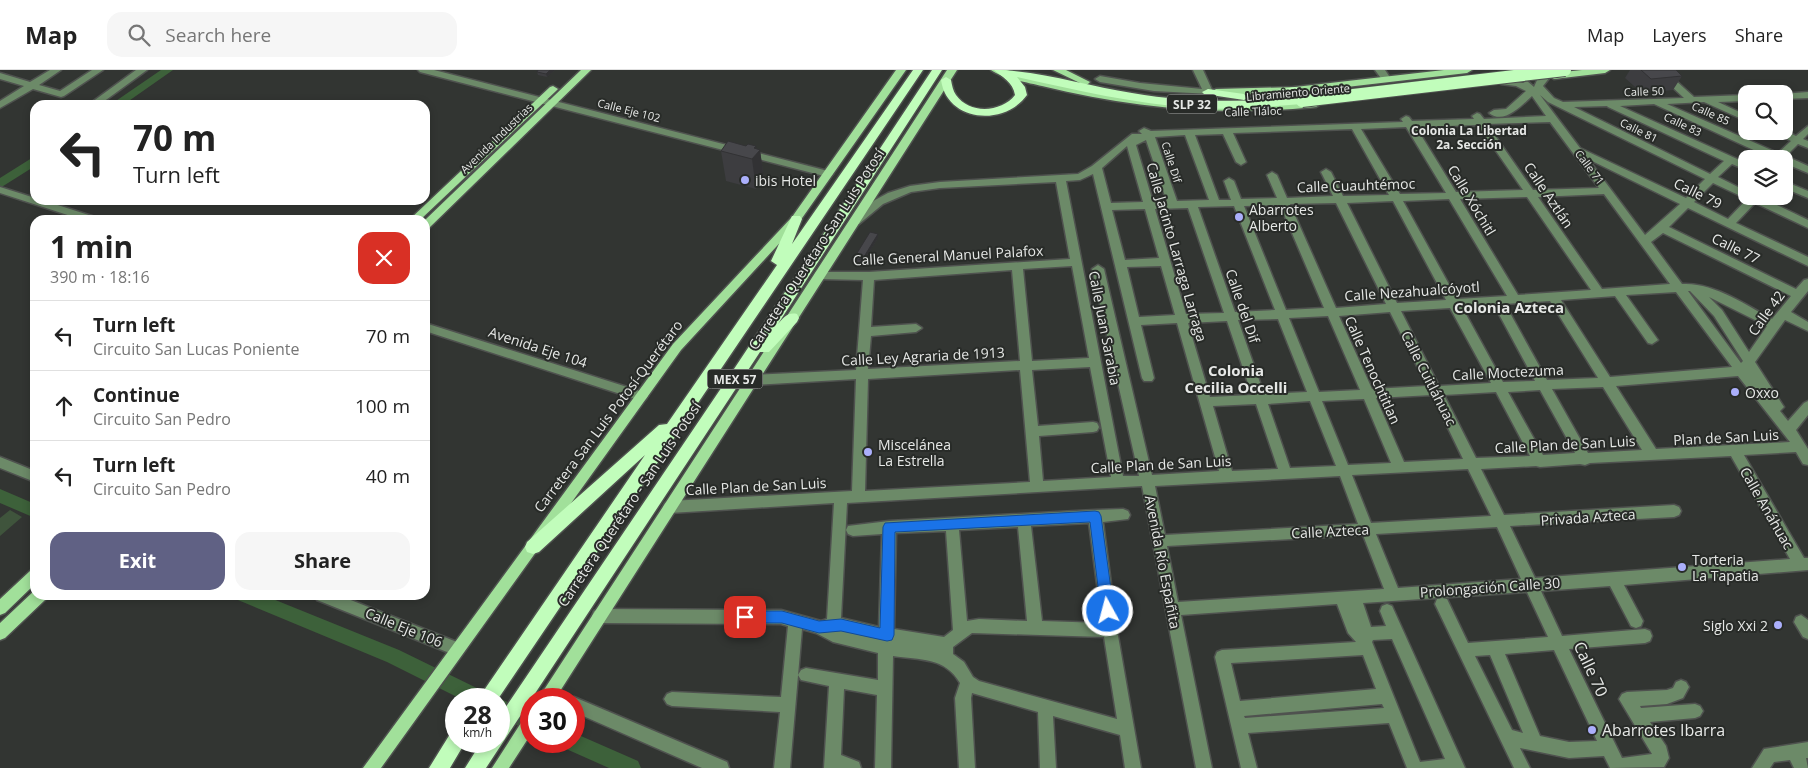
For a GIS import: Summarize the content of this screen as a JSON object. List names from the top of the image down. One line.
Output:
{"streets":{"highway":["Libramiento Oriente","SLP 32","MEX 57","Carretera Querétaro - San Luis Potosí"],"main road":["Avenida Industrias","Carretera Querétaro-San Luis Potosí","Carretera San Luis Potosí-Querétaro"],"street":["Calle 50","Calle Eje 102","Calle Tláloc","Calle 85","Calle 83","Calle 81","Calle Dif","Calle 71","Calle Cuauhtémoc","Calle 79","Calle Aztlán","Calle Xóchitl","Calle 77","Calle Jacinto Larraga Larraga","Calle General Manuel Palafox","Calle Nezahualcóyotl","Calle del Dif","Calle 42","Calle Juan Sarabia","Avenida Eje 104","Calle Ley Agraria de 1913","Calle Tenochtitlan","Calle Moctezuma","Calle Cuitláhuac","Plan de San Luis","Calle Plan de San Luis","Calle Anáhuac","Privada Azteca","Calle Azteca","Avenida Río Españita","Prolongación Calle 30","Calle Eje 106","Calle 70"]},"crossings":[["Calle 50","Calle 85"],["Calle 50","Calle 83"],["Calle 50","Calle 81"],["Calle 50","Calle 71"],["Libramiento Oriente","SLP 32"],["Libramiento Oriente","Calle 81"],["Libramiento Oriente","Calle 71"],["Calle Eje 102","Avenida Industrias"],["Calle Eje 102","Carretera San Luis Potosí-Querétaro"],["Calle Tláloc","Calle Dif"],["Calle Tláloc","Calle 71"],["Calle Tláloc","Calle Aztlán"],["Calle Tláloc","Calle Xóchitl"],["Calle Tláloc","Calle Jacinto Larraga Larraga"],["Calle Dif","Calle Cuauhtémoc"],["Calle 71","Calle Cuauhtémoc"],["Calle 71","Calle 79"],["Calle 71","Calle Nezahualcóyotl"],["Calle 71","Calle 42"],["Calle 71","Calle Moctezuma"],["Calle 71","Plan de San Luis"],["Calle Cuauhtémoc","Calle Aztlán"],["Calle Cuauhtémoc","Calle Xóchitl"],["Calle Cuauhtémoc","Calle Jacinto Larraga Larraga"],["Calle Cuauhtémoc","Calle del Dif"],["Calle Cuauhtémoc","Calle Tenochtitlan"],["Calle Cuauhtémoc","Calle Cuitláhuac"],["Calle Aztlán","Calle Nezahualcóyotl"],["Calle Xóchitl","Calle Nezahualcóyotl"],["Calle 77","Calle 42"],["Carretera Querétaro-San Luis Potosí","Calle General Manuel Palafox"],["Carretera Querétaro-San Luis Potosí","Calle Ley Agraria de 1913"],["Carretera Querétaro-San Luis Potosí","Calle Plan de San Luis"],["Carretera Querétaro-San Luis Potosí","Carretera Querétaro - San Luis Potosí"],["Calle Jacinto Larraga Larraga","Calle Nezahualcóyotl"],["Calle Jacinto Larraga Larraga","Calle Moctezuma"],["Calle Jacinto Larraga Larraga","Calle Plan de San Luis"],["Calle General Manuel Palafox","Calle Juan Sarabia"],["Calle Nezahualcóyotl","Calle del Dif"],["Calle Nezahualcóyotl","Calle Tenochtitlan"],["Calle Nezahualcóyotl","Calle Cuitláhuac"],["Calle del Dif","Calle Moctezuma"],["Calle del Dif","Calle Plan de San Luis"],["Calle 42","Calle Moctezuma"],["Calle Juan Sarabia","Calle Ley Agraria de 1913"],["Calle Juan Sarabia","Calle Plan de San Luis"],["Avenida Eje 104","Carretera San Luis Potosí-Querétaro"],["Calle Tenochtitlan","Calle Moctezuma"],["Calle Tenochtitlan","Calle Plan de San Luis"],["Calle Moctezuma","Calle Cuitláhuac"],["Calle Cuitláhuac","Calle Plan de San Luis"],["Calle Cuitláhuac","Privada Azteca"],["Calle Cuitláhuac","Calle Azteca"],["Calle Cuitláhuac","Prolongación Calle 30"],["Calle Cuitláhuac","Calle 70"],["Carretera San Luis Potosí-Querétaro","Calle Eje 106"],["Plan de San Luis","Calle Plan de San Luis"],["Plan de San Luis","Calle Anáhuac"],["Calle Plan de San Luis","Avenida Río Españita"],["Calle Anáhuac","Prolongación Calle 30"],["Privada Azteca","Calle Azteca"],["Calle Azteca","Avenida Río Españita"],["Avenida Río Españita","Prolongación Calle 30"],["Prolongación Calle 30","Calle 70"]],"districts":["Colonia La Libertad 2a. Sección","Colonia Azteca","Colonia Cecilia Occelli"],"places":["ibis Hotel","Abarrotes Alberto","Oxxo","Miscelánea La Estrella","Torteria La Tapatia","Siglo Xxi 2","Abarrotes Ibarra"],"page":{"header":"Map","search":"Search here","nav":["Map","Layers","Share"],"turn":["70 m","Turn left"],"heading":["1 min","390 m · 18:16"],"list":[{"name":"Turn left","note":"Circuito San Lucas Poniente","value":"70 m"},{"name":"Continue","note":"Circuito San Pedro","value":"100 m"},{"name":"Turn left","note":"Circuito San Pedro","value":"40 m"}],"buttons":["Exit","Share"],"speed":"28 km/h","limit":"30"}}
